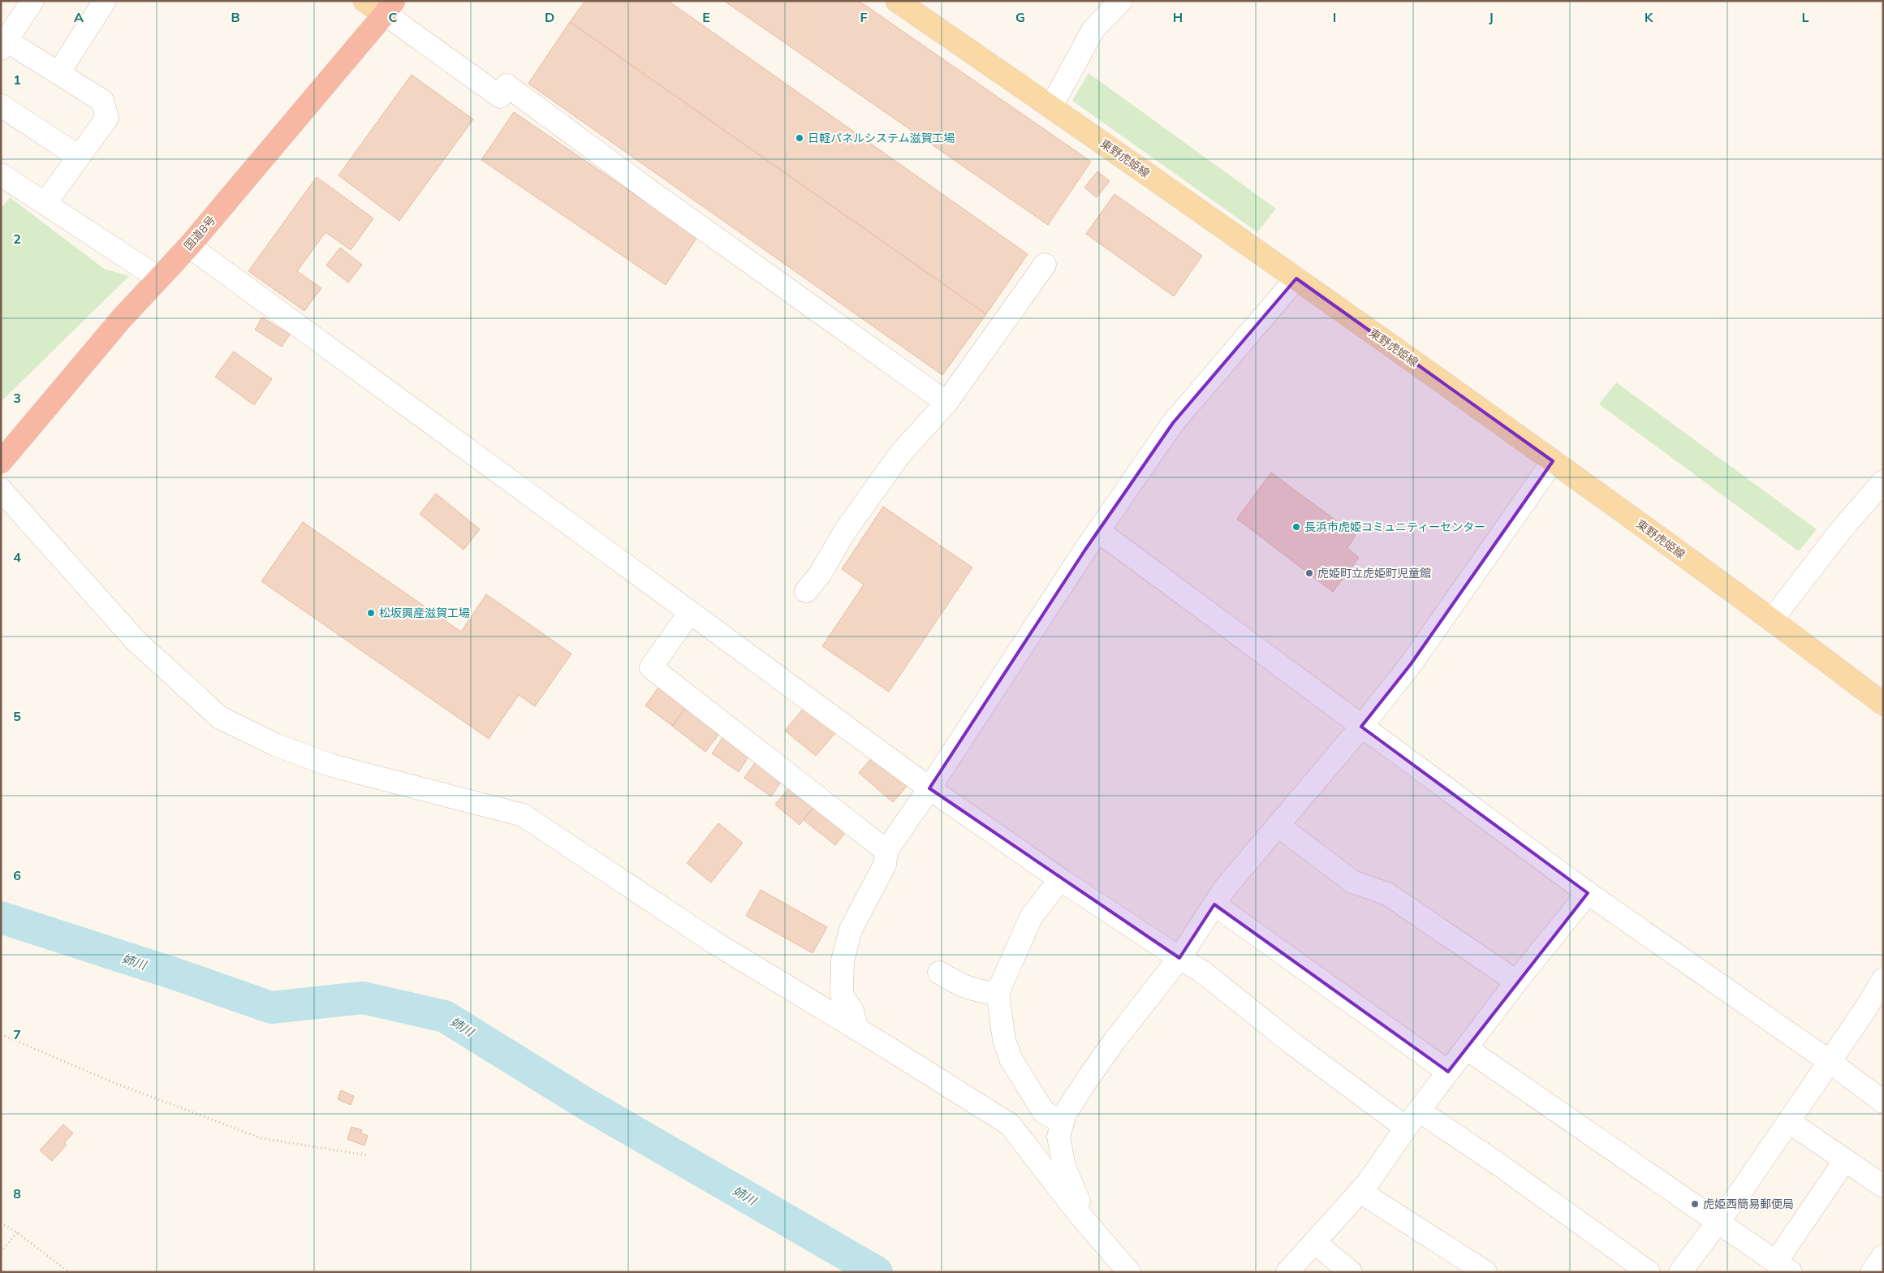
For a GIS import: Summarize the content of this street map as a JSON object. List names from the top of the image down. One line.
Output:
{"streets":{"highway":["国道8号"],"main road":["東野虎姫線"]},"water":["姉川"],"places":["日軽パネルシステム滋賀工場","長浜市虎姫コミュニティーセンター","虎姫町立虎姫町児童館","松坂興産滋賀工場","虎姫西簡易郵便局"],"grid":{"columns":["A","B","C","D","E","F","G","H","I","J","K","L"],"rows":["1","2","3","4","5","6","7","8"]}}
